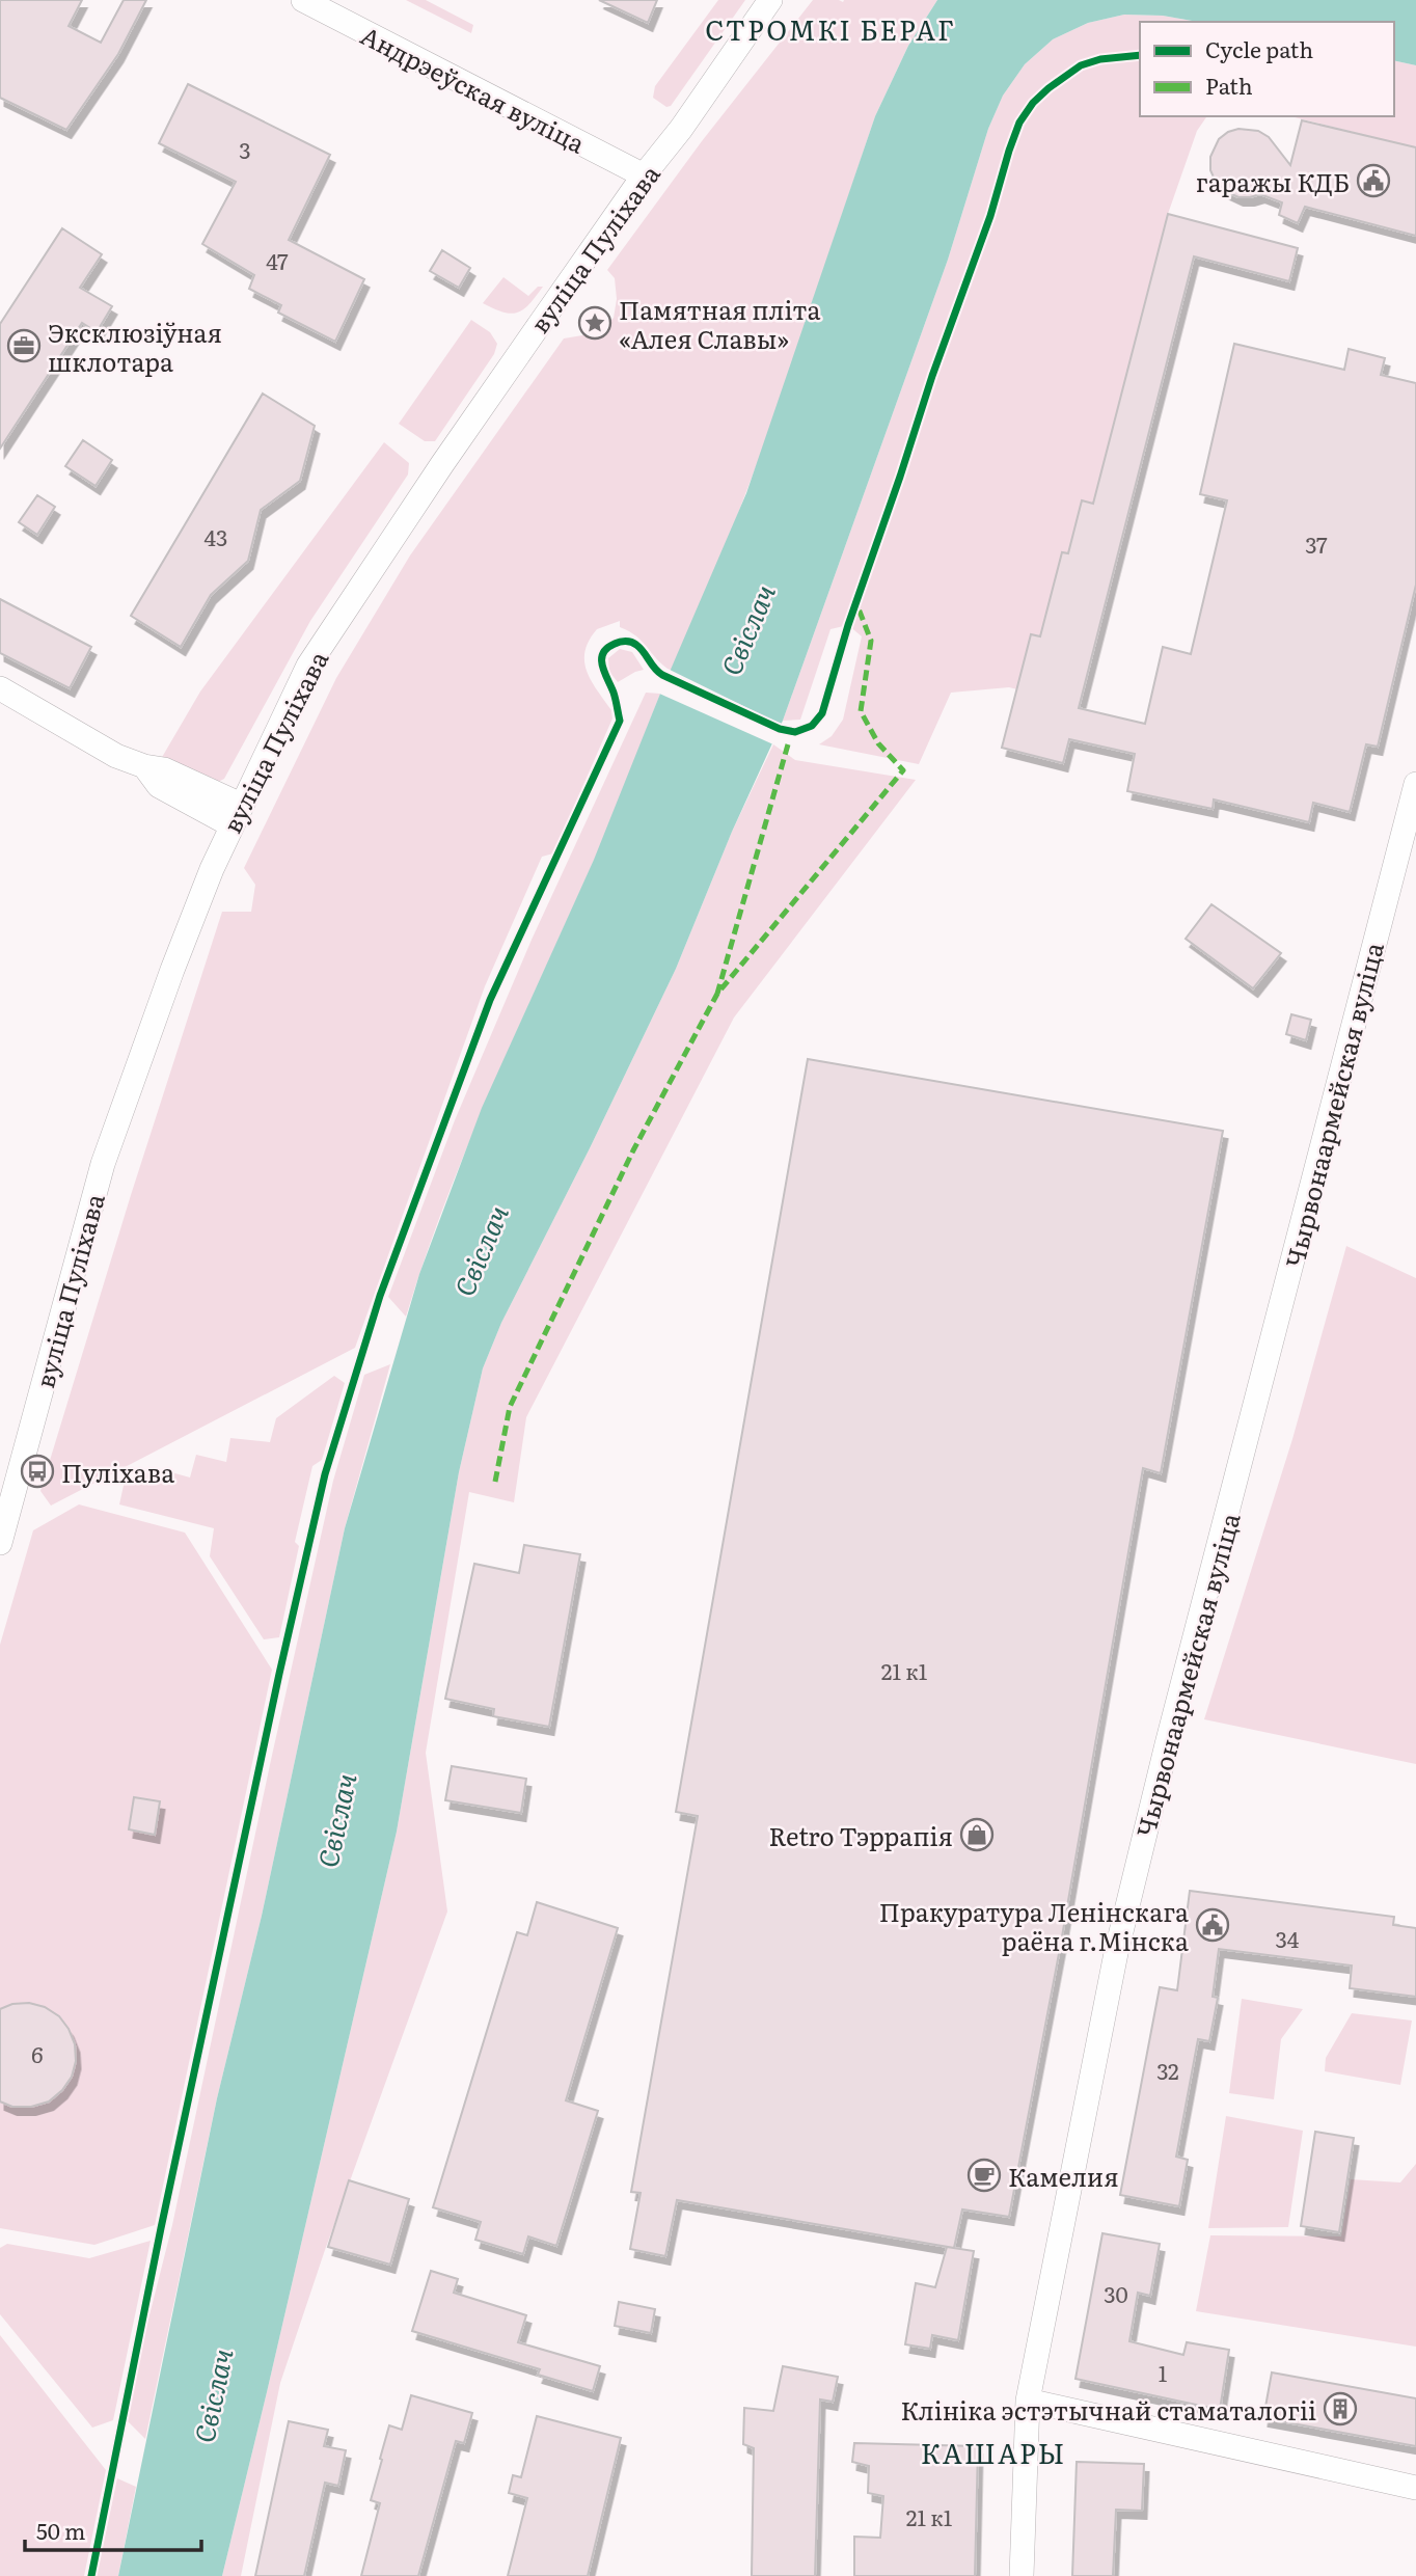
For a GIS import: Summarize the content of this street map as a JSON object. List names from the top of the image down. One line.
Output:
{"streets":{"street":["Андрэеўская вуліца","вуліца Пуліхава","Чырвонаармейская вуліца"]},"crossings":[["Андрэеўская вуліца","вуліца Пуліхава"]],"districts":["СТРОМКІ БЕРАГ","КАШАРЫ"],"water":["Свіслач"],"places":{"public building":["гаражы КДБ","Пракуратура Ленінскага раёна г.Мінска"],"place":["Памятная пліта «Алея Славы»"],"office":["Эксклюзіўная шклотара"],"bus stop":["Пуліхава"],"shop":["Retro Тэррапія"],"cafe":["Камелия"],"building":["Клініка эстэтычнай стаматалогіі"]},"house_numbers":["3","47","43","37","21 к1","34","6","32","30","1","21 к1"],"legend":["Cycle path","Path"],"scale_bar":"50 m"}
